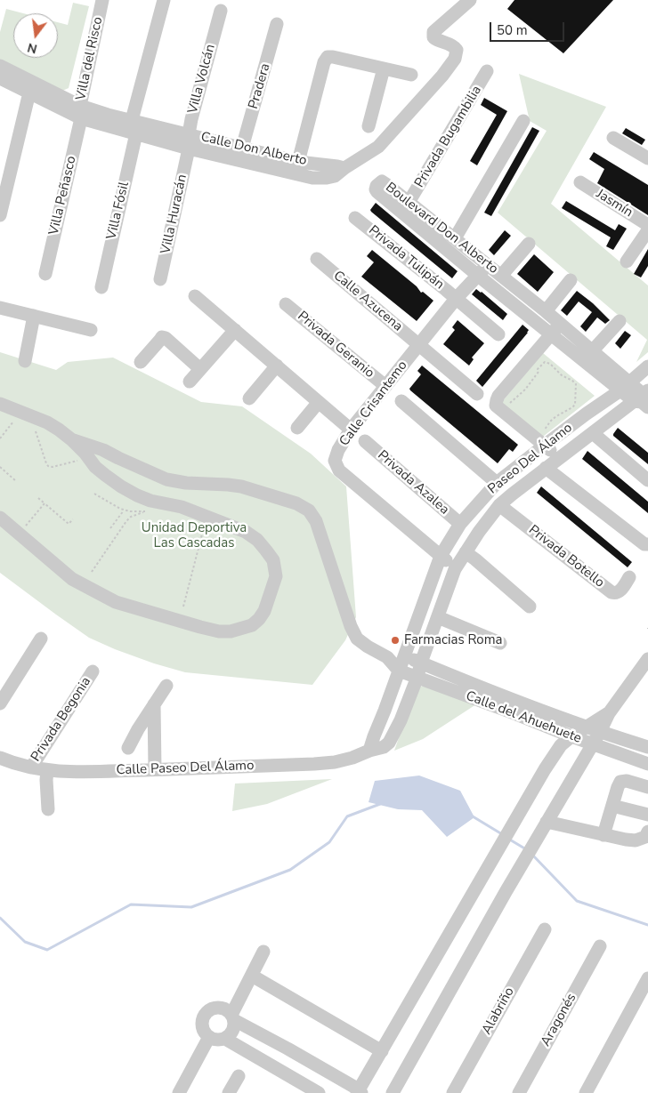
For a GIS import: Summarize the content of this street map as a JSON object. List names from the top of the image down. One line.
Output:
{"streets":{"street":["Villa del Risco","Villa Volcán","Pradera","Privada Bugambilia","Calle Don Alberto","Villa Peñasco","Jasmín","Villa Fósil","Villa Huracán","Boulevard Don Alberto","Privada Tulipán","Calle Azucena","Privada Geranio","Calle Crisantemo","Paseo Del Álamo","Privada Azalea","Privada Botello","Calle del Ahuehuete","Privada Begonia","Calle Paseo Del Álamo","Alabriño","Aragonés"]},"crossings":[["Villa del Risco","Calle Don Alberto"],["Villa del Risco","Villa Peñasco"],["Villa Volcán","Calle Don Alberto"],["Villa Volcán","Villa Huracán"],["Pradera","Calle Don Alberto"],["Privada Bugambilia","Boulevard Don Alberto"],["Calle Don Alberto","Villa Peñasco"],["Calle Don Alberto","Villa Fósil"],["Calle Don Alberto","Villa Huracán"],["Boulevard Don Alberto","Calle Crisantemo"],["Boulevard Don Alberto","Paseo Del Álamo"],["Privada Tulipán","Calle Crisantemo"],["Calle Azucena","Calle Crisantemo"],["Privada Geranio","Calle Crisantemo"],["Calle Crisantemo","Paseo Del Álamo"],["Paseo Del Álamo","Privada Azalea"],["Paseo Del Álamo","Privada Botello"],["Paseo Del Álamo","Calle del Ahuehuete"],["Paseo Del Álamo","Calle Paseo Del Álamo"],["Calle del Ahuehuete","Calle Paseo Del Álamo"],["Privada Begonia","Calle Paseo Del Álamo"]],"parks":["Unidad Deportiva Las Cascadas"],"places":["Farmacias Roma"],"scale_bar":"50 m","north":"bottom"}
